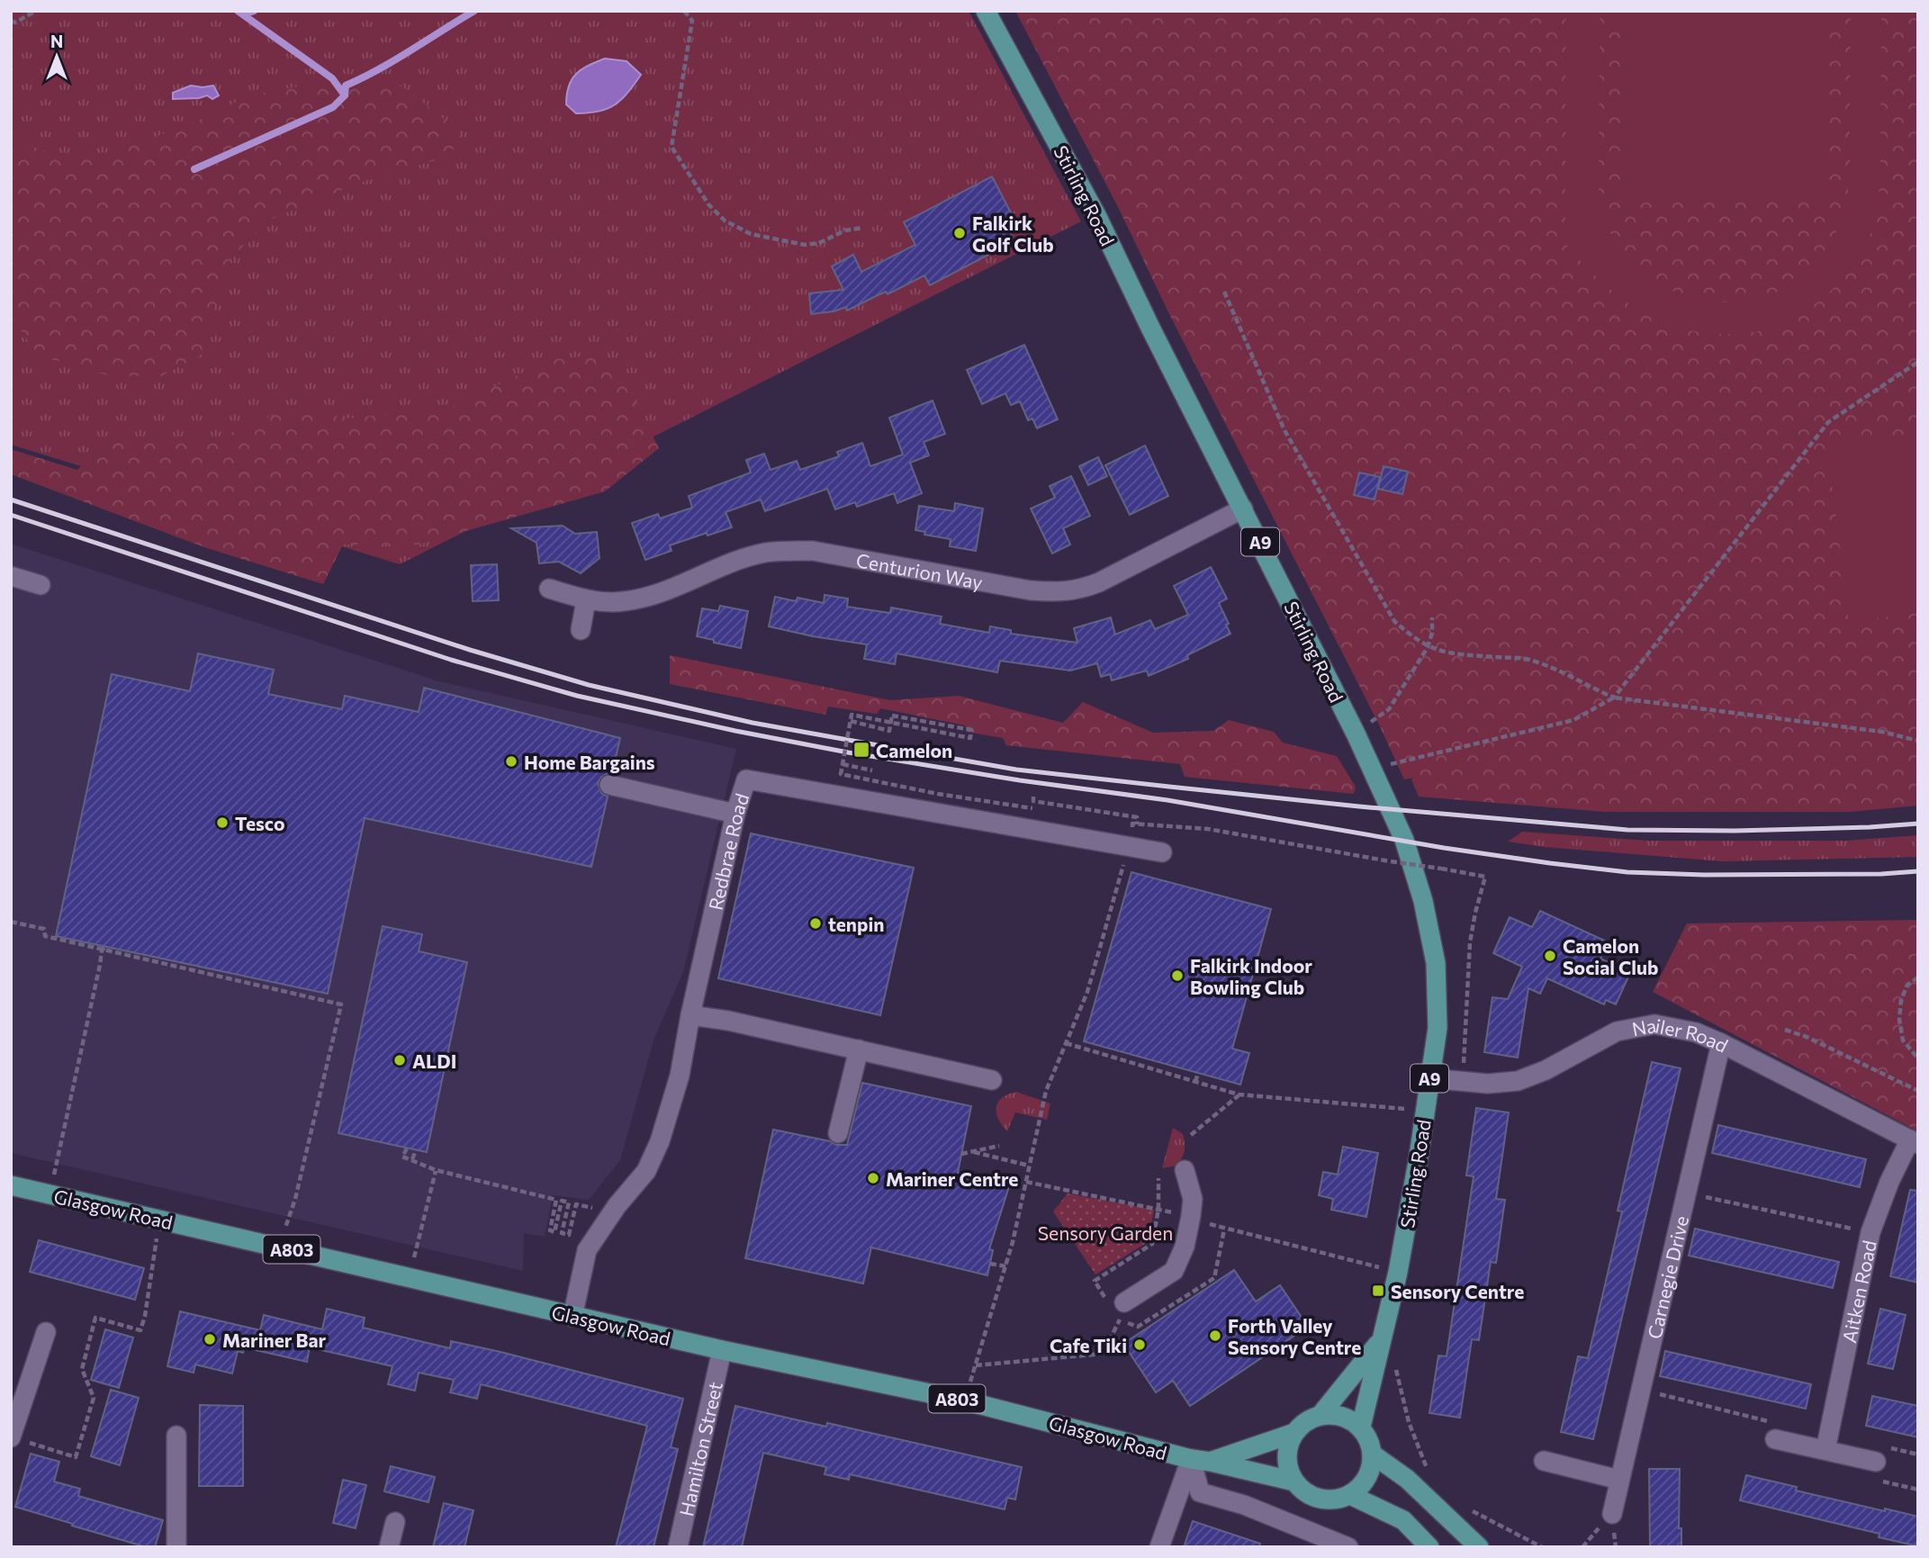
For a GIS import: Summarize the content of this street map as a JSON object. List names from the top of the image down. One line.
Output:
{"streets":{"main road":["Stirling Road","A9","Glasgow Road","A803"],"street":["Centurion Way","Redbrae Road","Nailer Road","Carnegie Drive","Aitken Road","Hamilton Street"]},"crossings":[["Stirling Road","Centurion Way"],["Stirling Road","Nailer Road"],["Stirling Road","Glasgow Road"],["Redbrae Road","Glasgow Road"],["Nailer Road","Carnegie Drive"],["Nailer Road","Aitken Road"],["Glasgow Road","Hamilton Street"]],"parks":["Sensory Garden"],"places":{"other":["Falkirk Golf Club","Home Bargains","Tesco","tenpin","Camelon Social Club","Falkirk Indoor Bowling Club","ALDI","Mariner Centre","Forth Valley Sensory Centre","Mariner Bar","Cafe Tiki"],"transit":["Camelon","Sensory Centre"]},"north":"top"}
